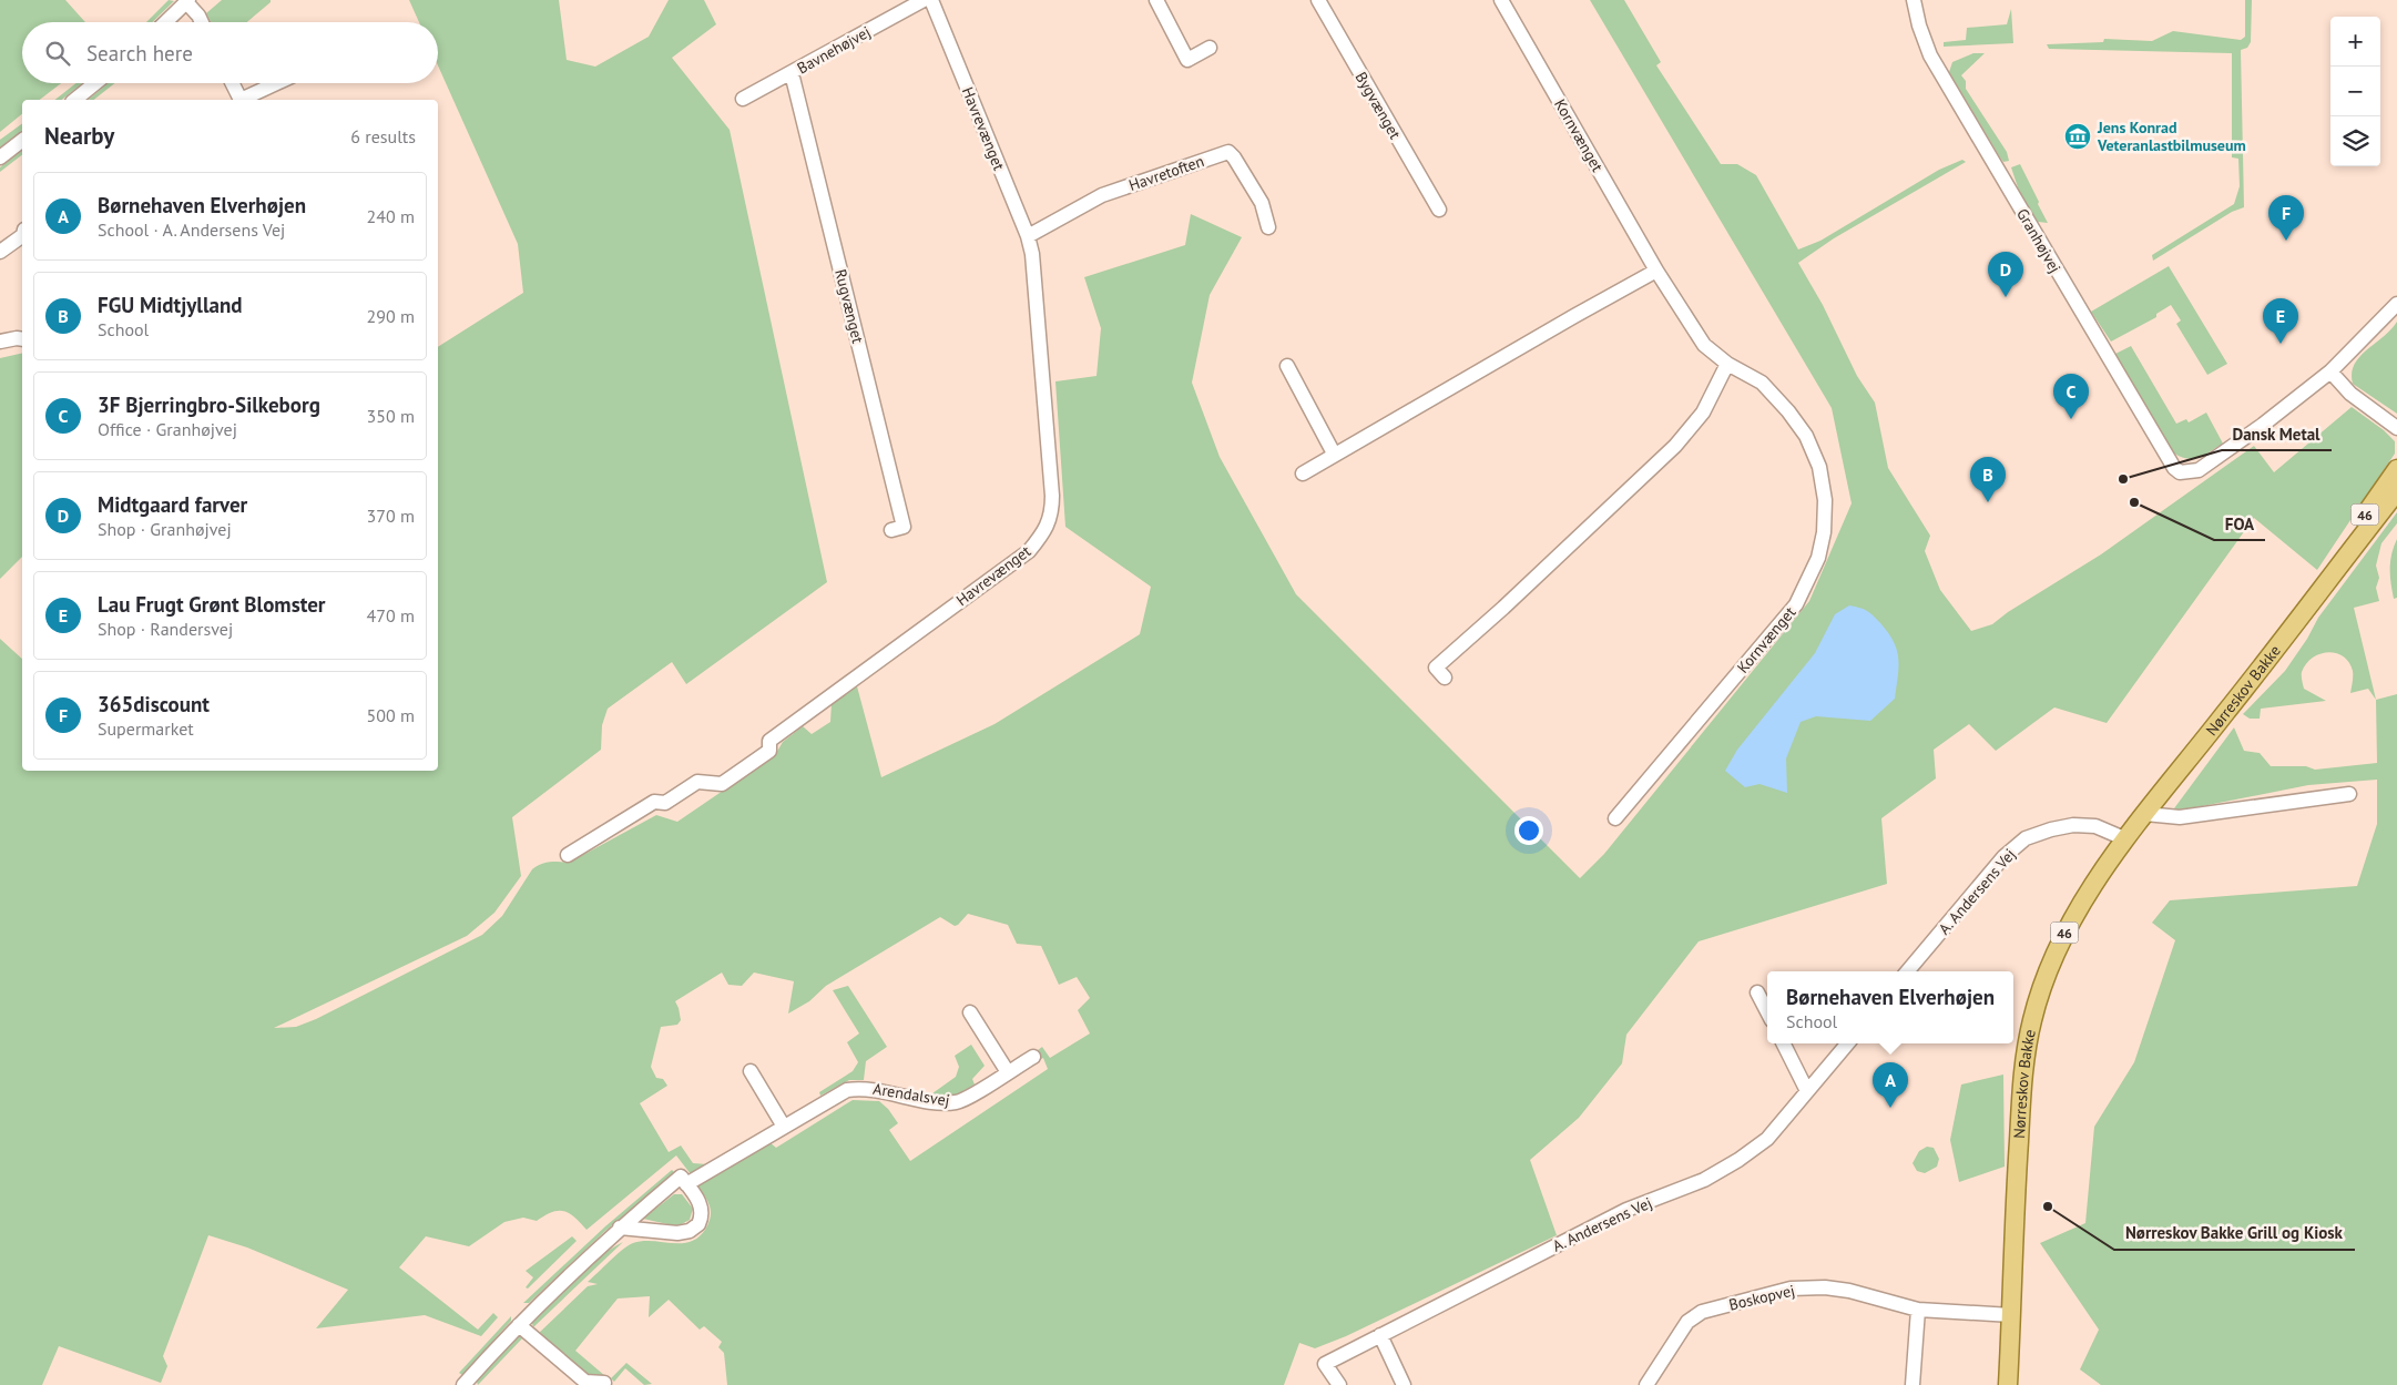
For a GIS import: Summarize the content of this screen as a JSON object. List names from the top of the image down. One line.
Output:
{"streets":{"main road":["46","Nørreskov Bakke"],"street":["Bavnehøjvej","Bygvænget","Havrevænget","Kornvænget","Havretoften","Granhøjvej","Rugvænget","A. Andersens Vej","Arendalsvej","Boskopvej"]},"crossings":[["Bavnehøjvej","Rugvænget"],["Havrevænget","Havretoften"],["Nørreskov Bakke","A. Andersens Vej"],["Nørreskov Bakke","Boskopvej"]],"places":{"museum":["Jens Konrad Veteranlastbilmuseum"],"other":["Dansk Metal","FOA","Nørreskov Bakke Grill og Kiosk"]},"page":{"map_buttons":["+","−"],"search":"Search here","heading":["Nearby","6 results"],"list":[{"mark":"A","name":"Børnehaven Elverhøjen","note":"School · A. Andersens Vej","value":"240 m"},{"mark":"B","name":"FGU Midtjylland","note":"School","value":"290 m"},{"mark":"C","name":"3F Bjerringbro-Silkeborg","note":"Office · Granhøjvej","value":"350 m"},{"mark":"D","name":"Midtgaard farver","note":"Shop · Granhøjvej","value":"370 m"},{"mark":"E","name":"Lau Frugt Grønt Blomster","note":"Shop · Randersvej","value":"470 m"},{"mark":"F","name":"365discount","note":"Supermarket","value":"500 m"}],"pins":["F","D","E","C","B","A"],"popup":["Børnehaven Elverhøjen","School"]}}
